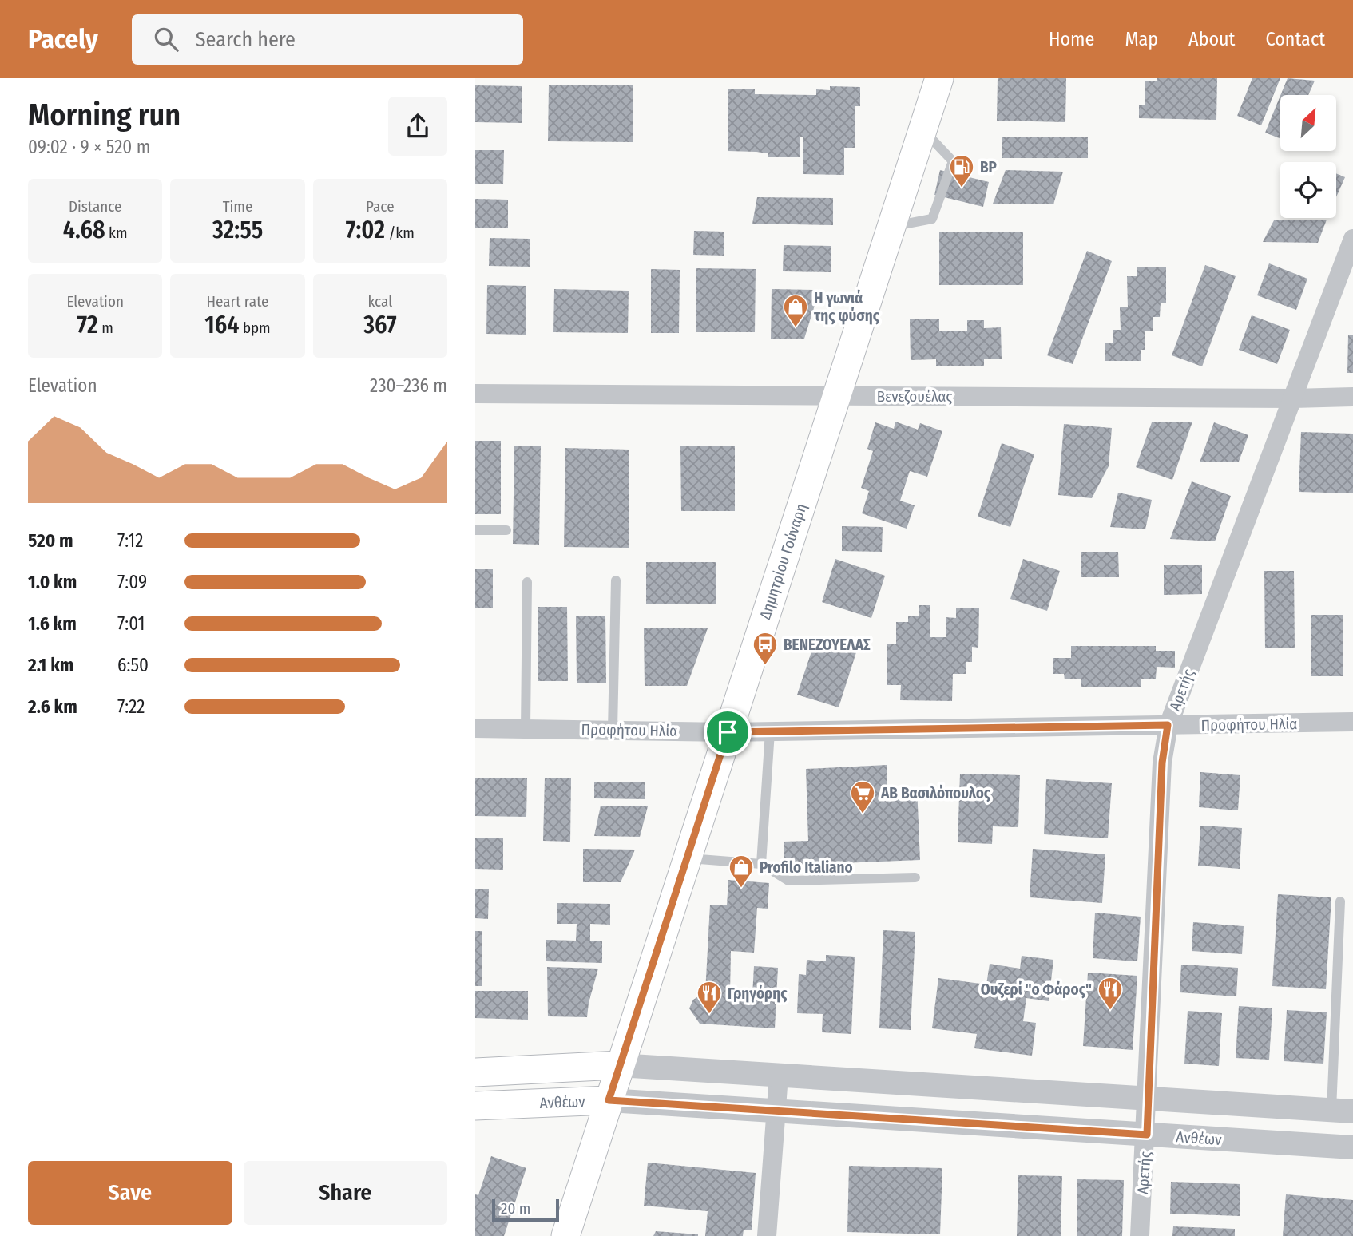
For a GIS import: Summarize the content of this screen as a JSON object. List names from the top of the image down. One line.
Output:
{"streets":{"main road":["Δημητρίου Γούναρη","Ανθέων"],"street":["Βενεζουέλας","Αρετής","Προφήτου Ηλία"]},"crossings":[["Βενεζουέλας","Δημητρίου Γούναρη"],["Βενεζουέλας","Αρετής"],["Δημητρίου Γούναρη","Προφήτου Ηλία"],["Δημητρίου Γούναρη","Ανθέων"],["Αρετής","Προφήτου Ηλία"],["Αρετής","Ανθέων"]],"places":{"fuel station":["BP"],"shop":["Η γωνιά της φύσης","Profilo Italiano"],"bus stop":["ΒΕΝΕΖΟΥΕΛΑΣ"],"supermarket":["ΑΒ Βασιλόπουλος"],"restaurant":["Ουζερί \"ο Φάρος\"","Γρηγόρης"]},"scale_bar":"20 m","north":"top right","page":{"header":"Pacely","search":"Search here","nav":["Home","Map","About","Contact"],"heading":["Morning run","09:02 · 9 × 520 m"],"stats":[["Distance","4.68 km"],["Time","32:55"],["Pace","7:02 /km"],["Elevation","72 m"],["Heart rate","164 bpm"],["kcal","367"]],"chart":["Elevation","230–236 m"],"list":[{"name":"520 m","note":"7:12"},{"name":"1.0 km","note":"7:09"},{"name":"1.6 km","note":"7:01"},{"name":"2.1 km","note":"6:50"},{"name":"2.6 km","note":"7:22"}],"buttons":["Save","Share"],"scale":"20 m"}}
